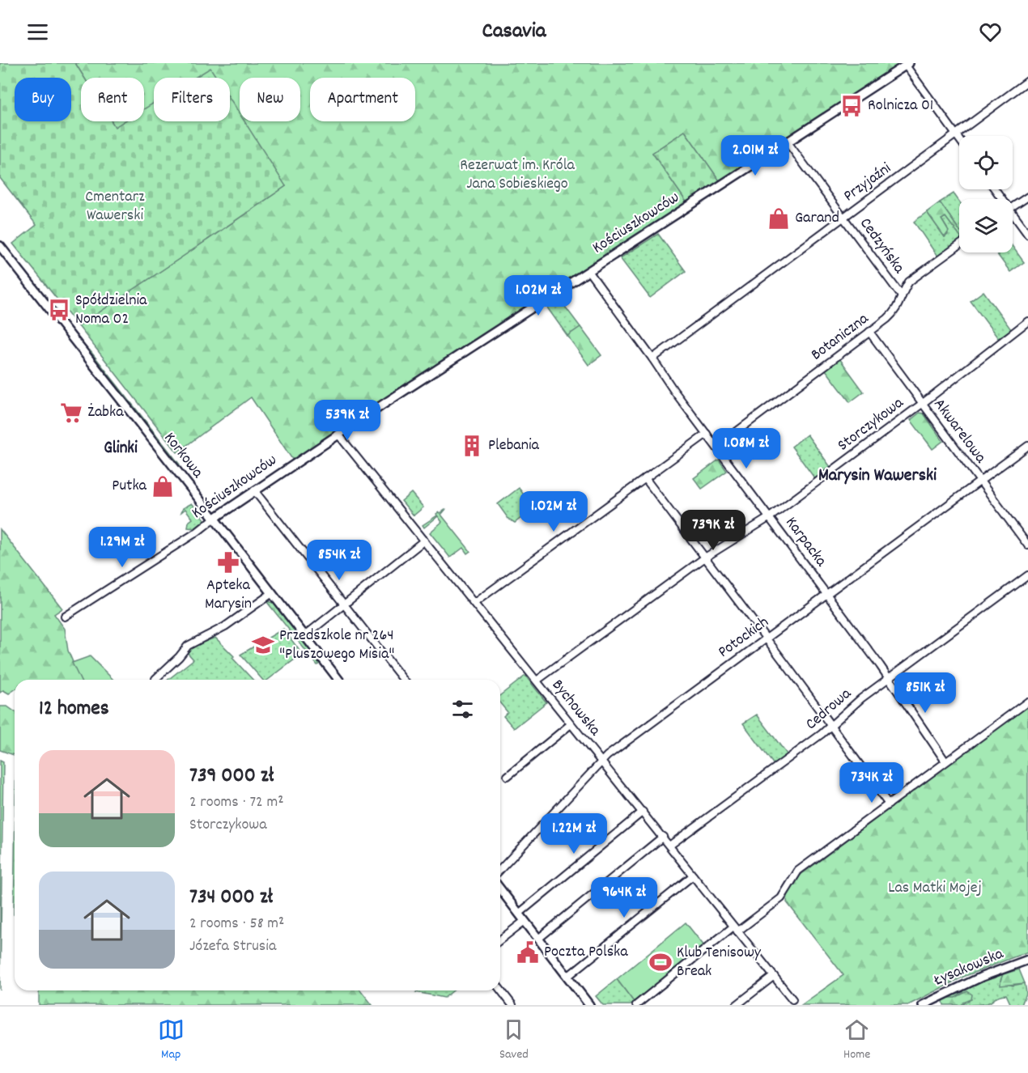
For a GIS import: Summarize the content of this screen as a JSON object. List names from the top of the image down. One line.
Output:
{"streets":{"street":["Przyjaźni","Kościuszkowców","Cedzyńska","Botaniczna","Storczykowa","Akwarelowa","Korkowa","Karpacka","Potockich","Bychowska","Cedrowa","Łysakowska"]},"crossings":[["Przyjaźni","Cedzyńska"],["Przyjaźni","Karpacka"],["Kościuszkowców","Cedzyńska"],["Kościuszkowców","Korkowa"],["Kościuszkowców","Karpacka"],["Kościuszkowców","Bychowska"],["Cedzyńska","Botaniczna"],["Botaniczna","Akwarelowa"],["Botaniczna","Karpacka"],["Storczykowa","Akwarelowa"],["Storczykowa","Karpacka"],["Storczykowa","Bychowska"],["Akwarelowa","Potockich"],["Karpacka","Potockich"],["Karpacka","Cedrowa"],["Potockich","Bychowska"],["Bychowska","Cedrowa"]],"districts":["Glinki","Marysin Wawerski"],"parks":["Rezerwat im. Króla Jana Sobieskiego","Cmentarz Wawerski","Las Matki Mojej"],"places":{"bus stop":["Rolnicza 01","Spółdzielnia Noma 02"],"shop":["Garand","Putka"],"supermarket":["Żabka"],"building":["Plebania"],"pharmacy":["Apteka Marysin"],"school or university":["Przedszkole nr 264 \"Pluszowego Misia\""],"public building":["Poczta Polska"],"sports":["Klub Tenisowy Break"]},"page":{"header":"Casavia","chip":["Buy","Rent","Filters","New","Apartment"],"price":["2.01M zł","1.02M zł","539K zł","1.08M zł","1.02M zł","739K zł","1.29M zł","854K zł","851K zł","734K zł","1.22M zł","964K zł"],"heading":"12 homes","list":[{"name":"739 000 zł","note":"2 rooms · 72 m² · Storczykowa"},{"name":"734 000 zł","note":"2 rooms · 58 m² · Józefa Strusia"}],"tabs":["Map","Saved","Home"]}}
